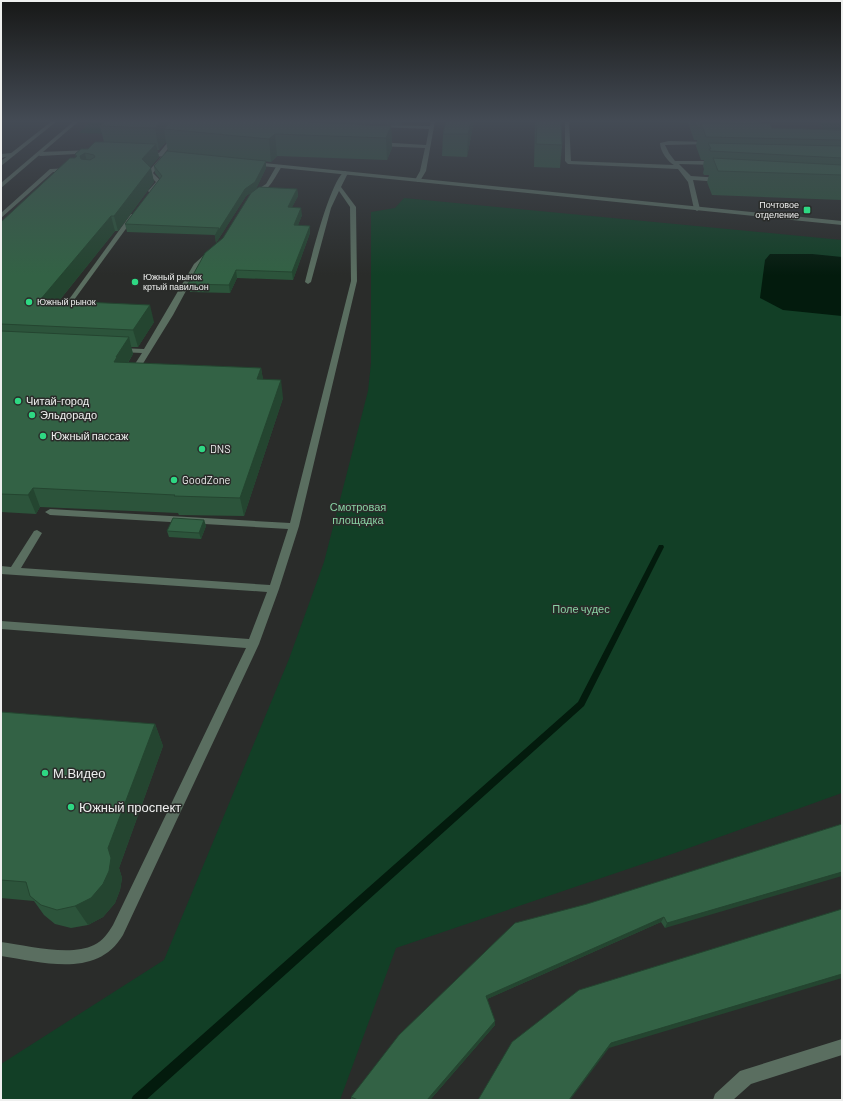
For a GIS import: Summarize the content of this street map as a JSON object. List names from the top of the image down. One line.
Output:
{"parks":["Смотровая площадка","Поле чудес"],"places":{"transit":["Почтовое отделение"],"other":["Южный рынок кртый павильон","Южный рынок","Читай-город","Эльдорадо","Южный пассаж","DNS","GoodZone","М.Видео","Южный проспект"]}}
